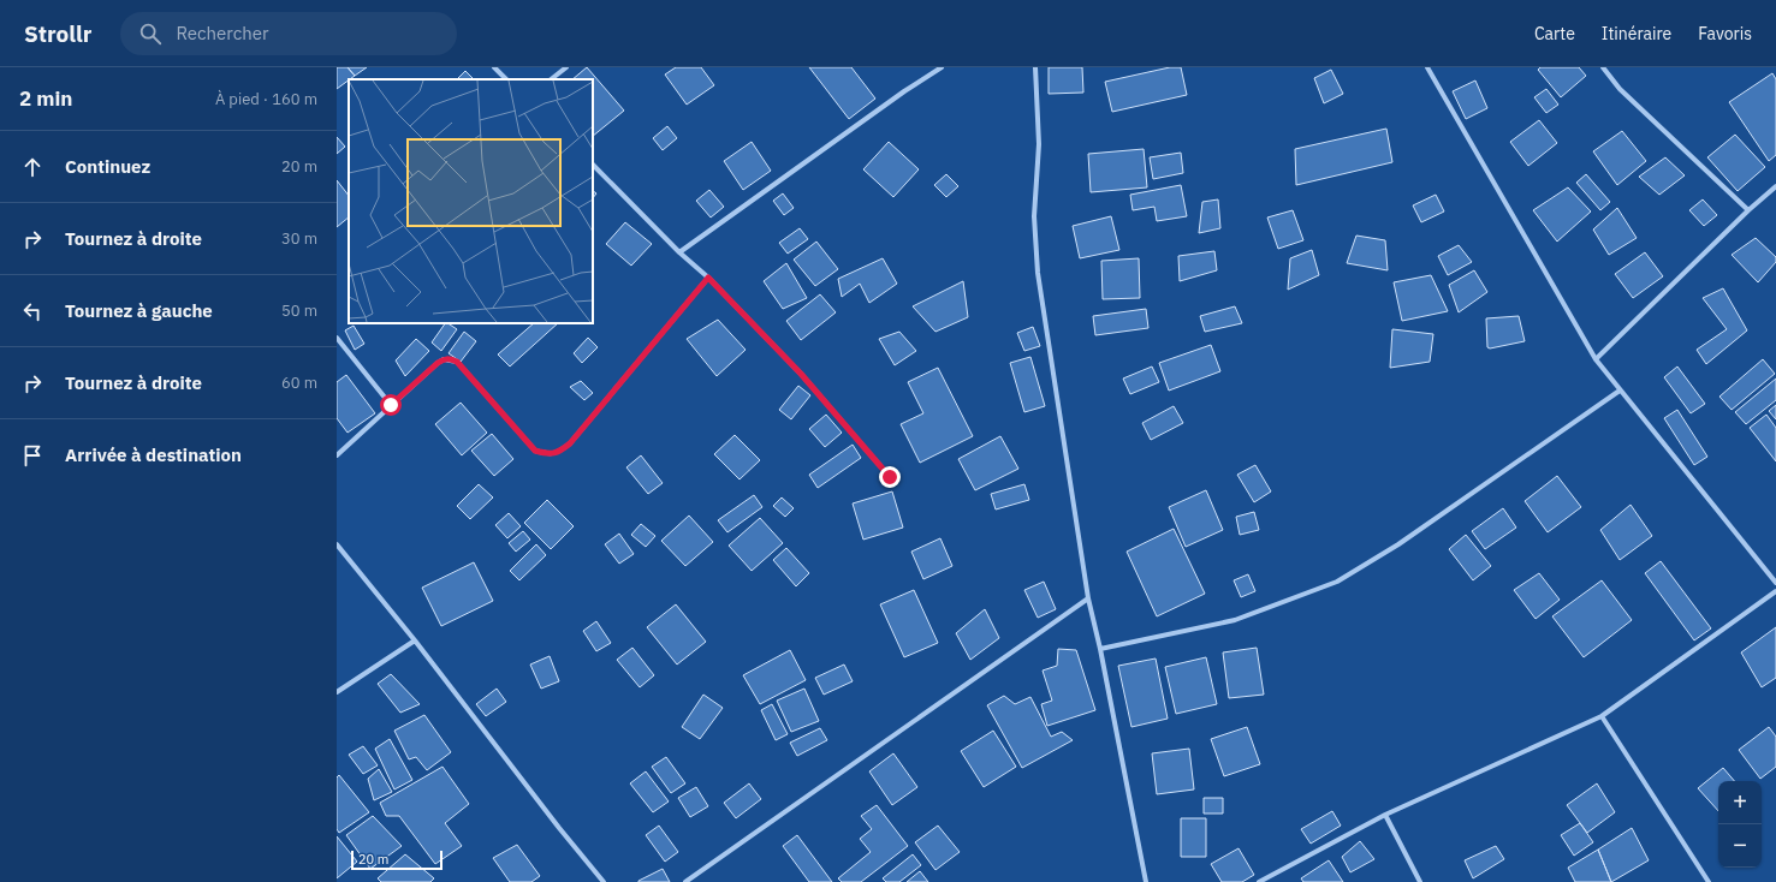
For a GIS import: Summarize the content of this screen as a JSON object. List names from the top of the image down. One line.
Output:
{"scale_bar":"20 m","page":{"header":"Strollr","search":"Rechercher","nav":["Carte","Itinéraire","Favoris"],"heading":["2 min","À pied · 160 m"],"list":[["Continuez","20 m"],["Tournez à droite","30 m"],["Tournez à gauche","50 m"],["Tournez à droite","60 m"],"Arrivée à destination"],"map_buttons":["+","−"],"scale":"20 m"}}
